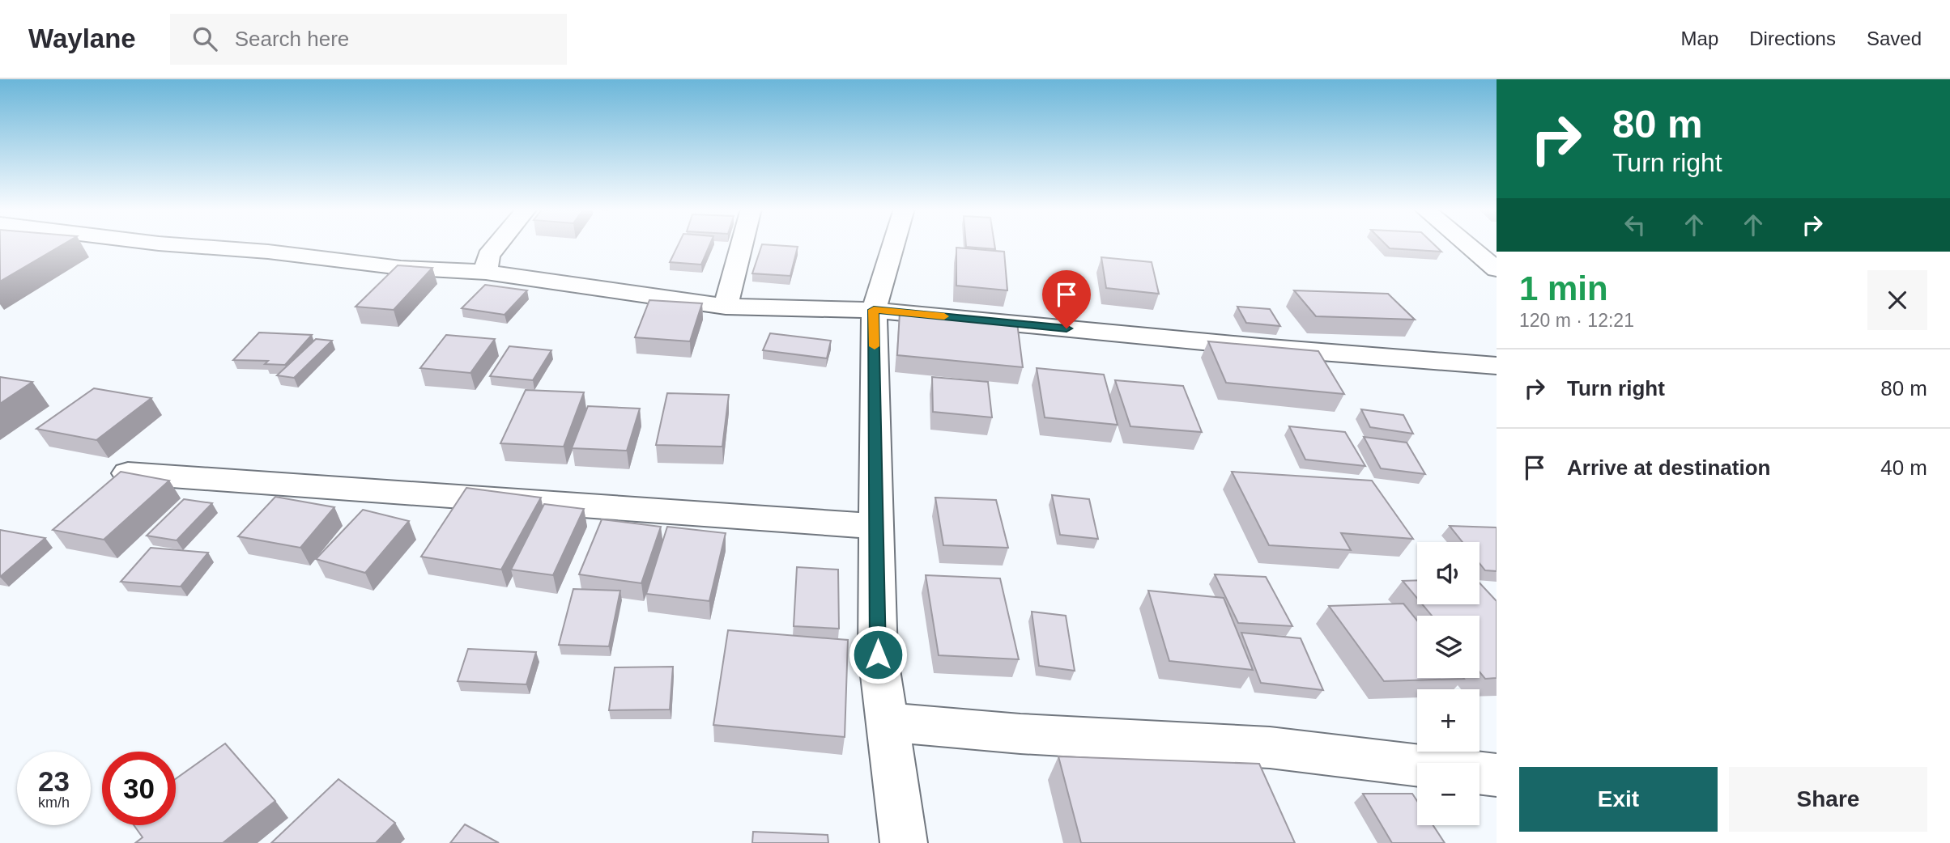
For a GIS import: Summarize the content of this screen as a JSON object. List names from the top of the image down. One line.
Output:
{"page":{"header":"Waylane","search":"Search here","nav":["Map","Directions","Saved"],"turn":["80 m","Turn right"],"heading":["1 min","120 m · 12:21"],"list":[{"name":"Turn right","value":"80 m"},{"name":"Arrive at destination","value":"40 m"}],"map_buttons":["+","−"],"speed":"23 km/h","limit":"30","buttons":["Exit","Share"]}}
